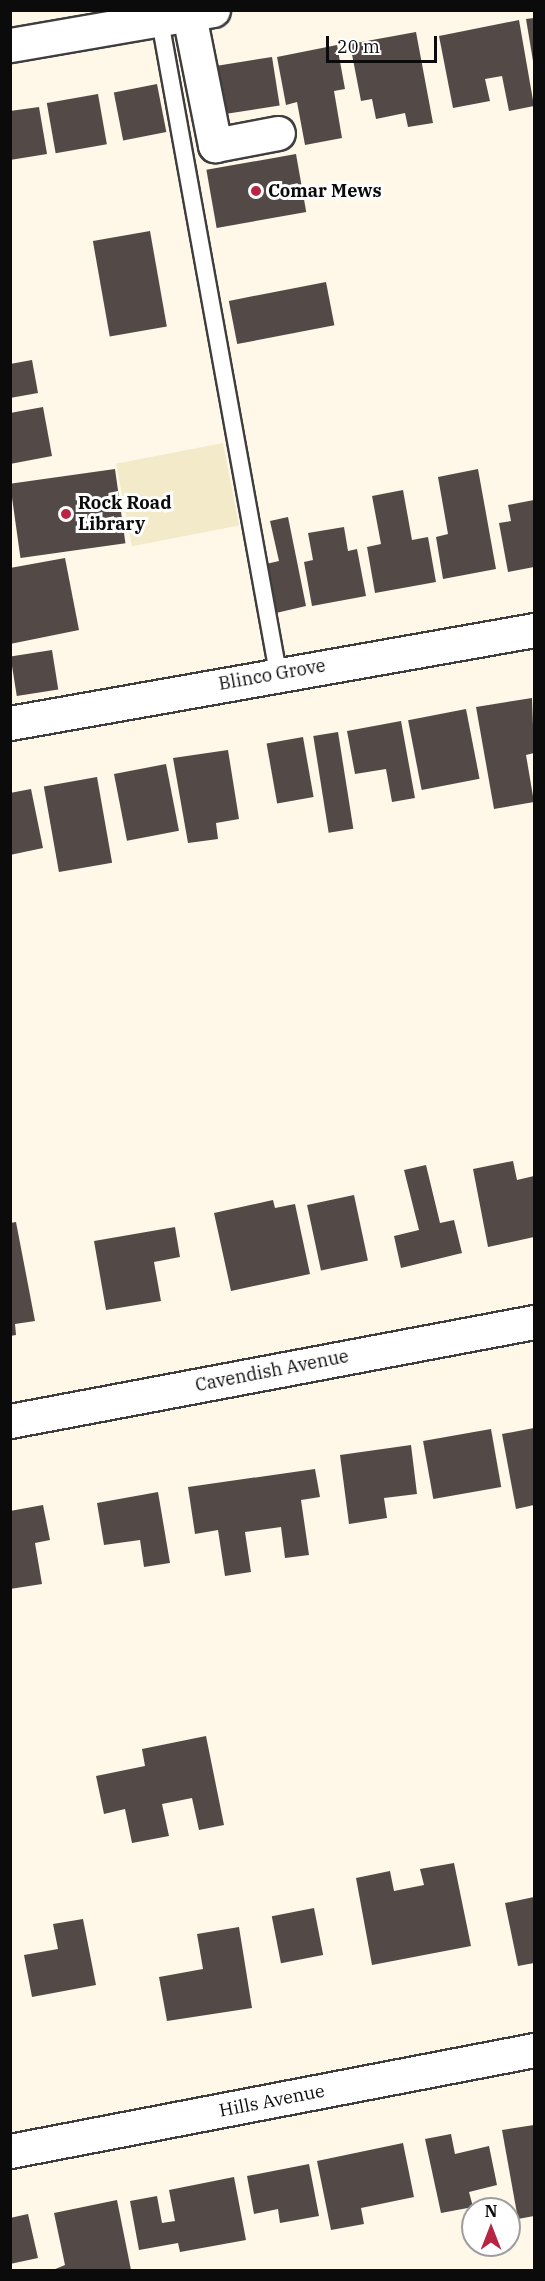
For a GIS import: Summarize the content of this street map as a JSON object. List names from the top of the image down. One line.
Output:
{"streets":{"street":["Blinco Grove","Cavendish Avenue","Hills Avenue"]},"places":["Comar Mews","Rock Road Library"],"scale_bar":"20 m","north":"top"}
